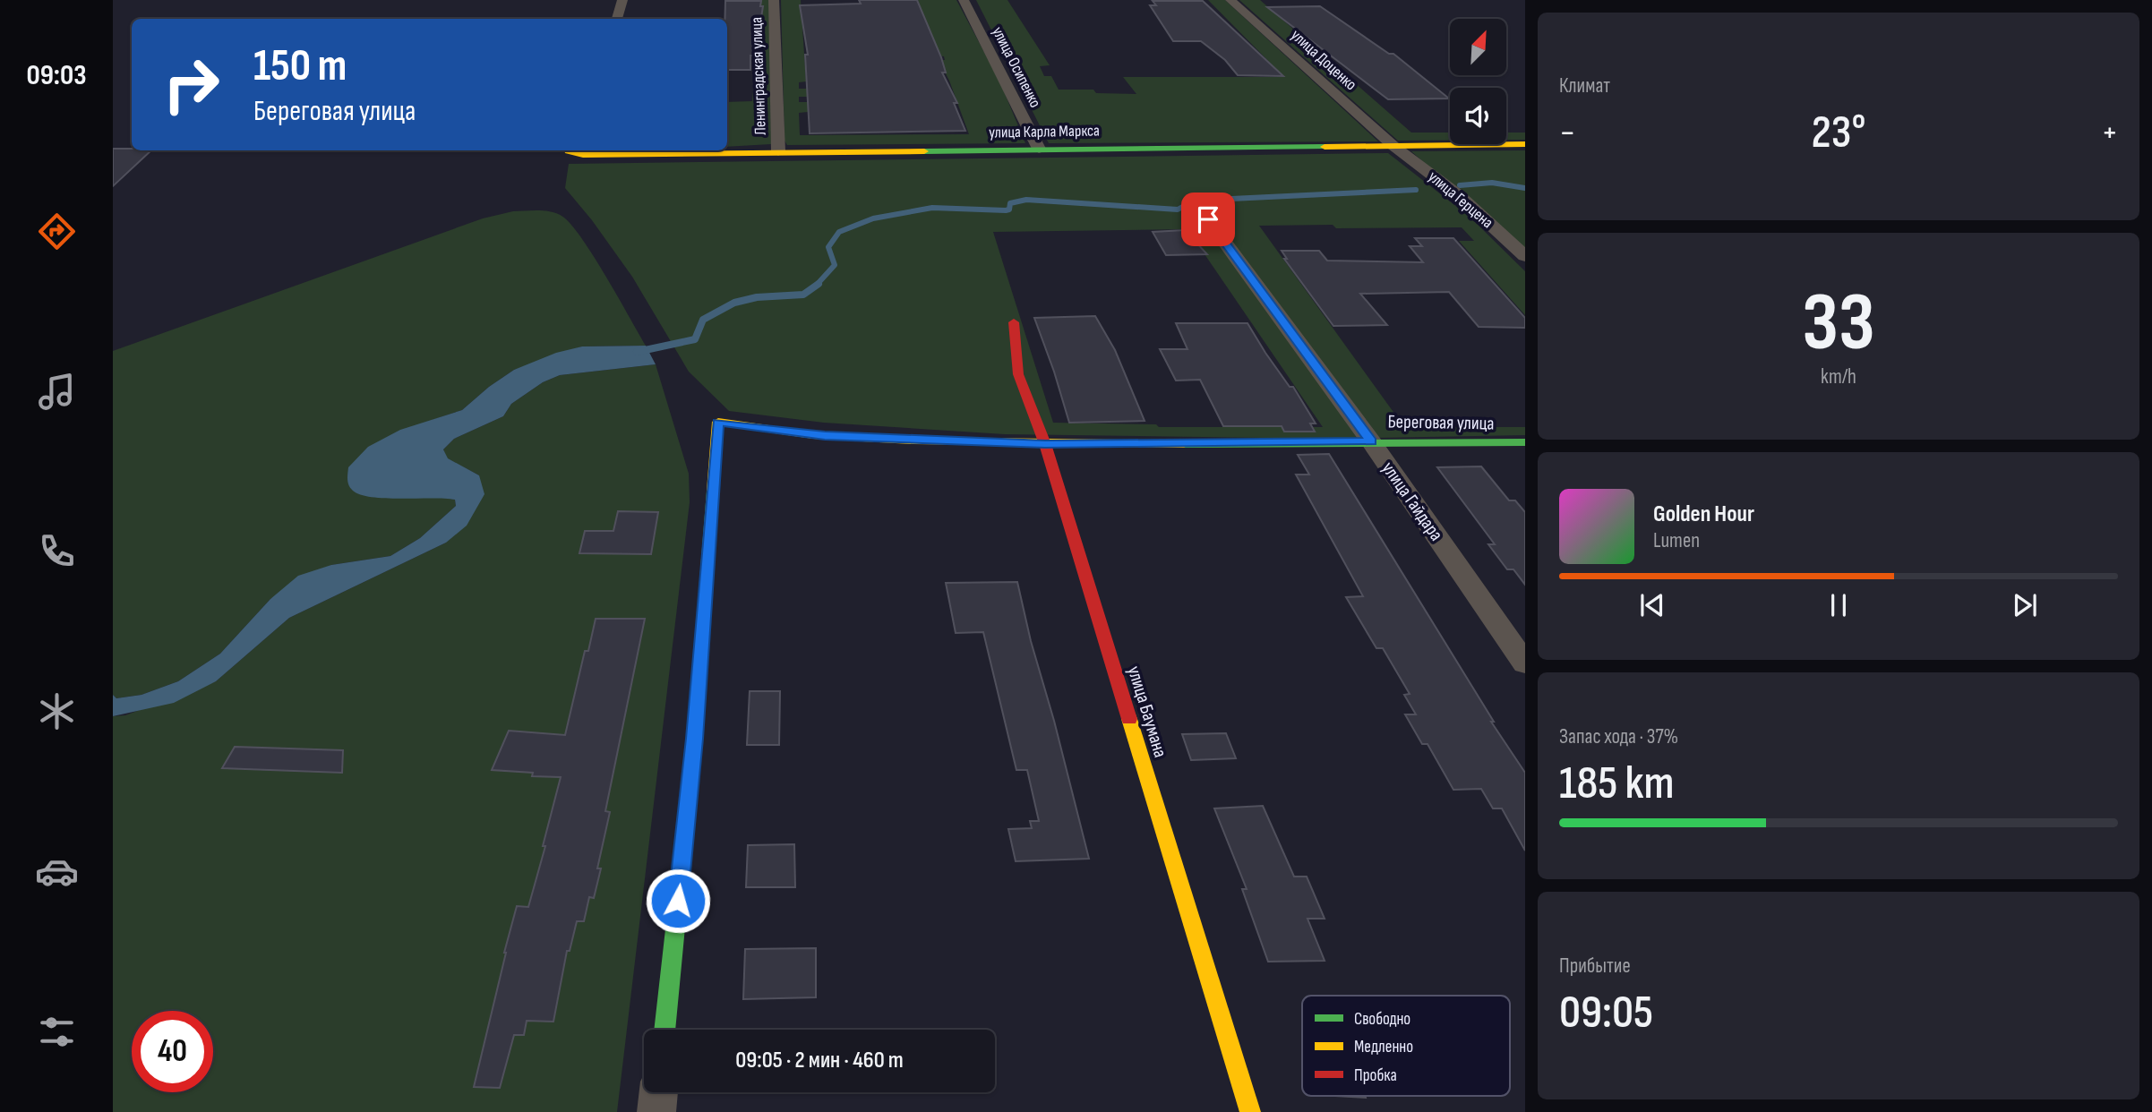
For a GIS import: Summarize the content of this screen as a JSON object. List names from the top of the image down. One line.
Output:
{"streets":{"street":["улица Доценко","улица Осипенко","Ленинградская улица","улица Карла Маркса","улица Герцена","Береговая улица","улица Гайдара","улица Баумана"]},"crossings":[["улица Доценко","улица Карла Маркса"],["улица Доценко","улица Герцена"],["улица Осипенко","улица Карла Маркса"],["Ленинградская улица","улица Карла Маркса"],["улица Карла Маркса","улица Герцена"],["Береговая улица","улица Гайдара"],["Береговая улица","улица Баумана"]],"legend":["Свободно","Медленно","Пробка"],"north":"top right","page":{"tabs":"09:03","tile":["Климат",["33","km/h"],["Запас хода · 37%","185 km"],["Прибытие","09:05"]],"turn":["150 m","Береговая улица"],"heat":["−","23°","+"],"song":["Golden Hour","Lumen"],"limit":"40","trip":"09:05 · 2 мин · 460 m"}}
